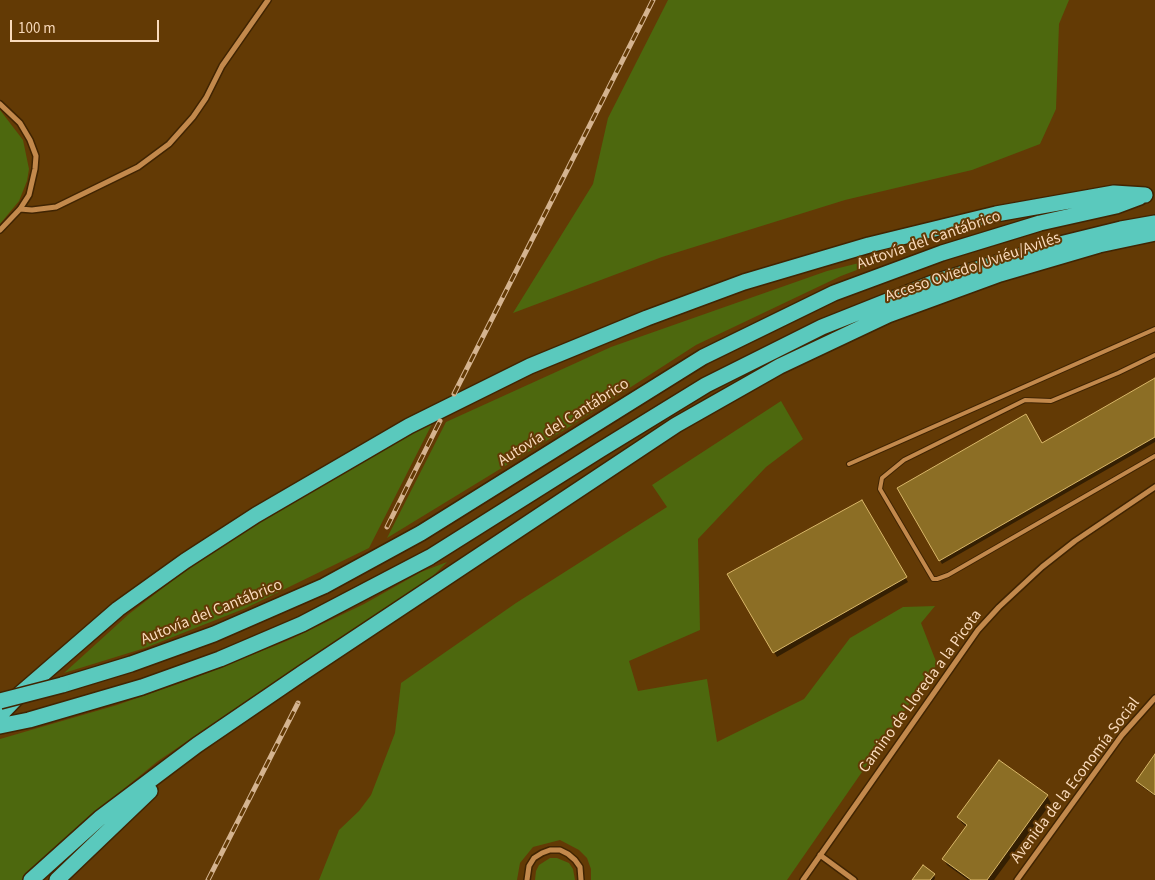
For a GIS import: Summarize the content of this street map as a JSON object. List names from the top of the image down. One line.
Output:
{"streets":{"highway":["Autovía del Cantábrico","Acceso Oviedo/Uviéu/Avilés"],"street":["Camino de Lloreda a la Picota","Avenida de la Economía Social"]},"scale_bar":"100 m"}
